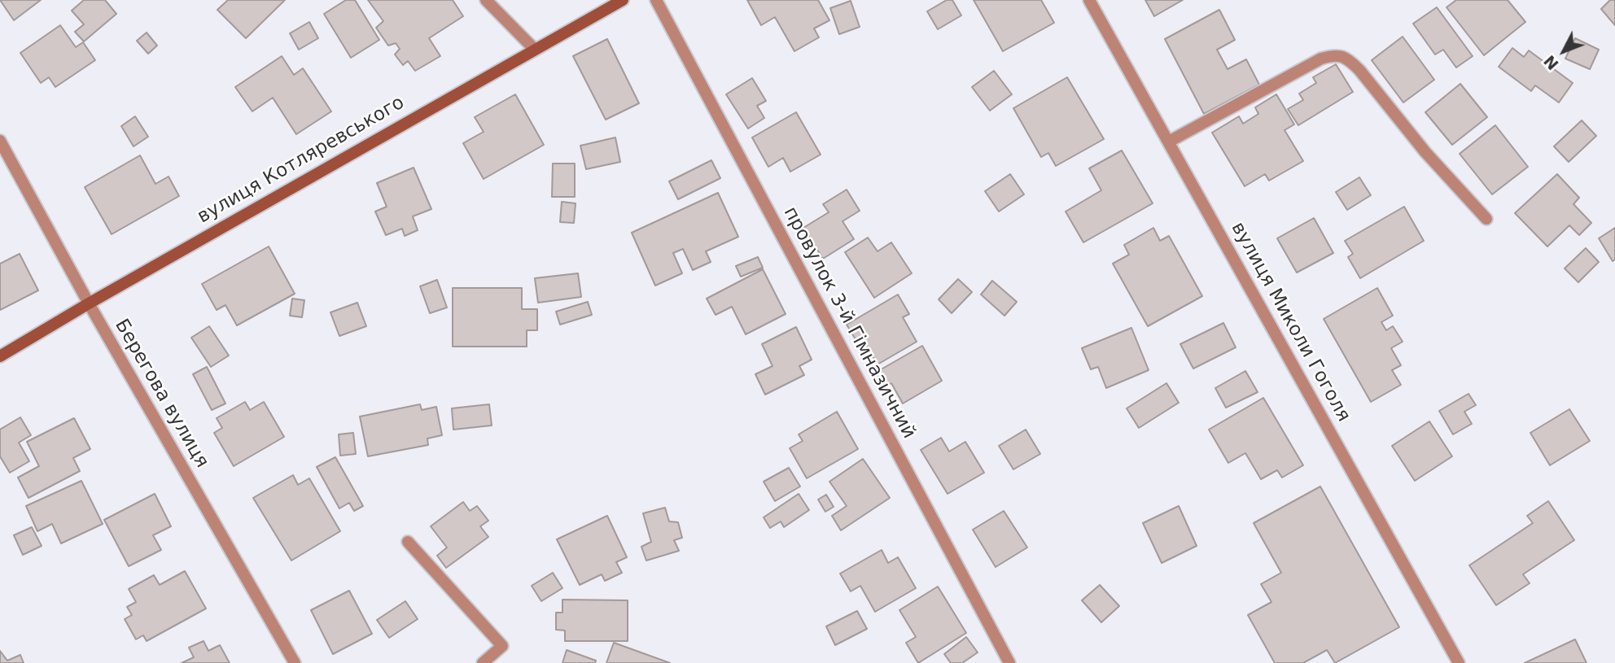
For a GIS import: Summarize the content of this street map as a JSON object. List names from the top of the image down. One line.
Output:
{"streets":{"main road":["вулиця Котляревського"],"street":["вулиця Миколи Гоголя","провулок 3-й Гімназичний","Берегова вулиця"]},"crossings":[["вулиця Котляревського","Берегова вулиця"]],"north":"bottom left"}
